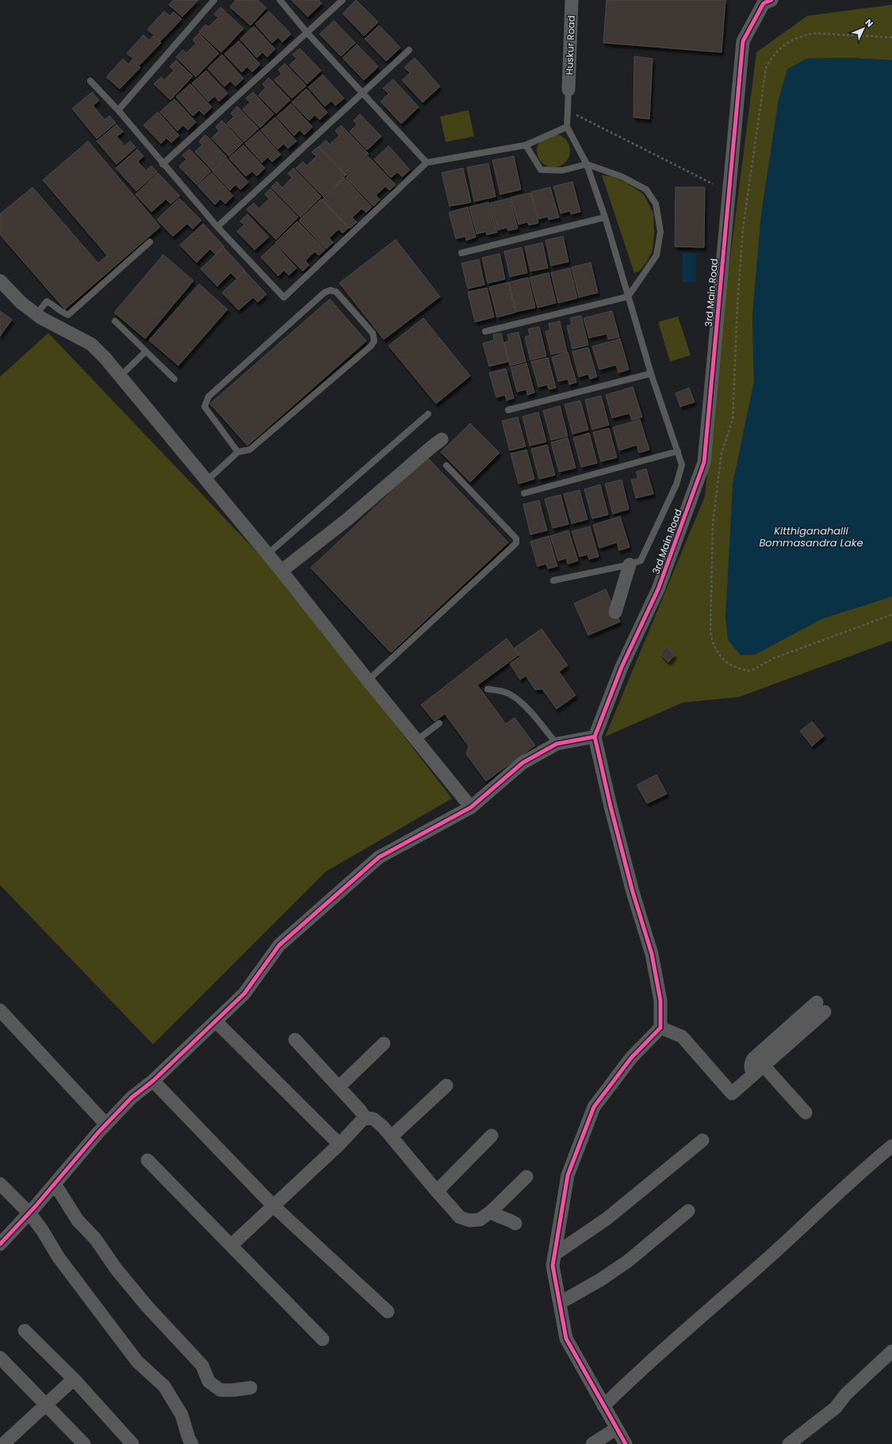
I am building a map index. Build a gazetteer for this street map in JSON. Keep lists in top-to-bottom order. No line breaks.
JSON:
{"streets":{"street":["Huskur Road","3rd Main Road"]},"water":["Kitthiganahalli Bommasandra Lake"],"north":"top right"}
